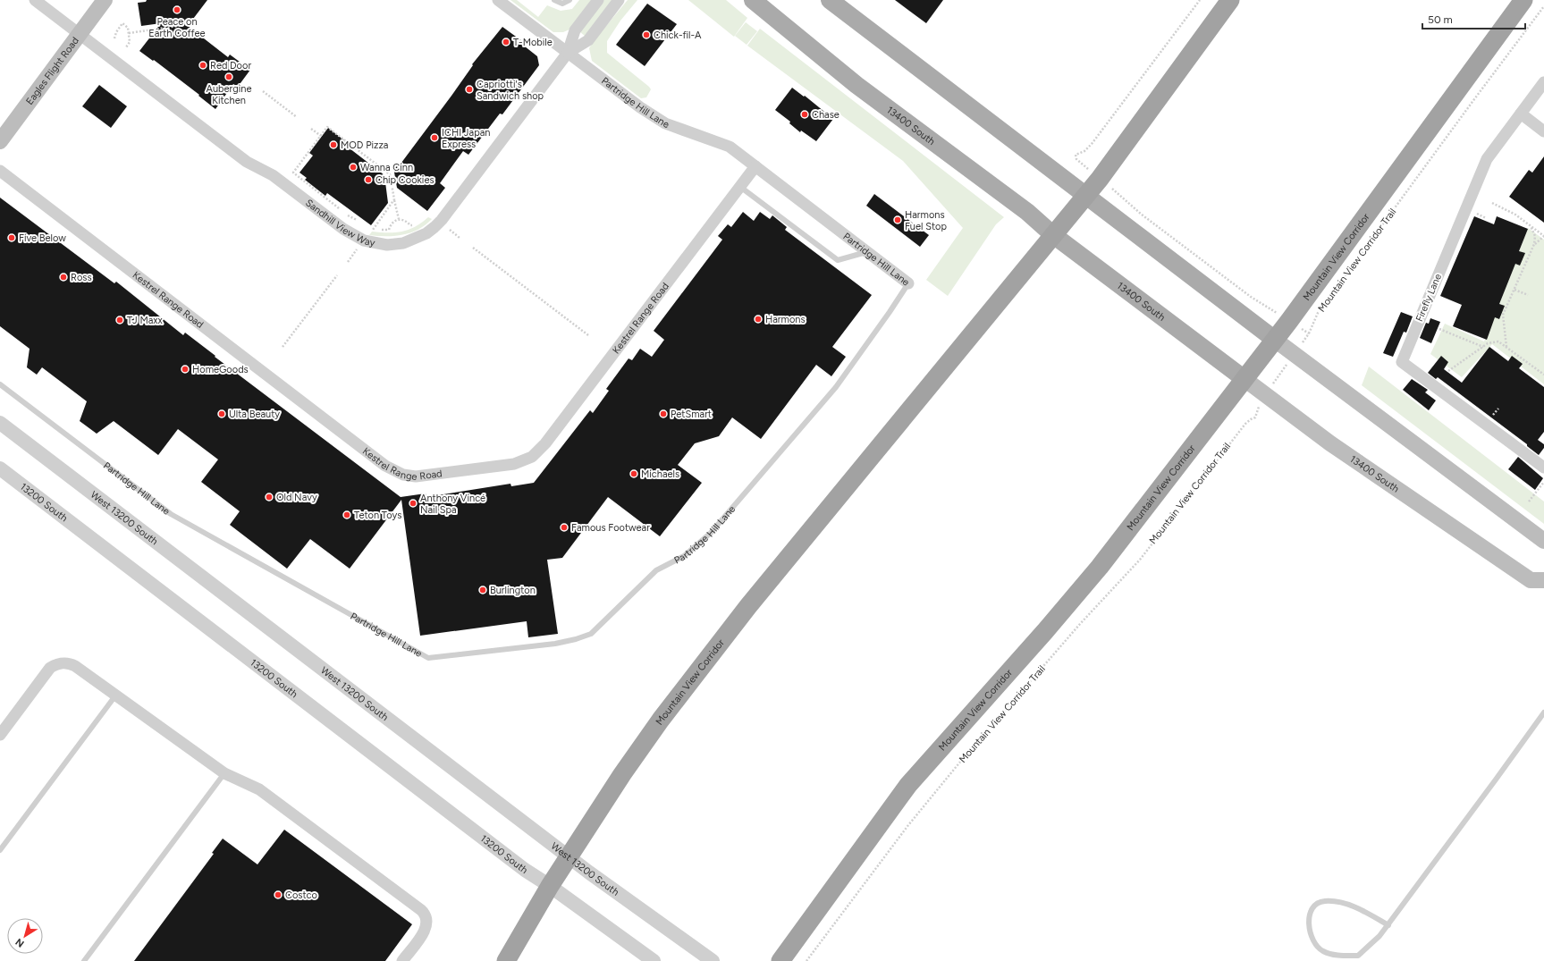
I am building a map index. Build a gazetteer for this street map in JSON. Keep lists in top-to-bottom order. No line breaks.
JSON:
{"streets":{"highway":["Mountain View Corridor"],"main road":["Eagles Flight Road","13400 South"],"street":["Partridge Hill Lane","Sandhill View Way","Firefly Lane","Kestrel Range Road","13200 South","West 13200 South"],"path":["Mountain View Corridor Trail"]},"crossings":[["Eagles Flight Road","Sandhill View Way"],["Partridge Hill Lane","Sandhill View Way"],["Partridge Hill Lane","Kestrel Range Road"],["13400 South","Mountain View Corridor"],["13400 South","Mountain View Corridor Trail"],["Mountain View Corridor","13200 South"],["Mountain View Corridor","West 13200 South"]],"places":["Peace on Earth Coffee","Chick-fil-A","T-Mobile","Red Door","Aubergine Kitchen","Capriotti's Sandwich shop","Chase","ICHI Japan Express","MOD Pizza","Wanna Cinn","Chip Cookies","Harmons Fuel Stop","Five Below","Ross","Harmons","TJ Maxx","HomeGoods","Ulta Beauty","PetSmart","Michaels","Old Navy","Anthony Vincé Nail Spa","Teton Toys","Famous Footwear","Burlington","Costco"],"scale_bar":"50 m","north":"bottom left"}
